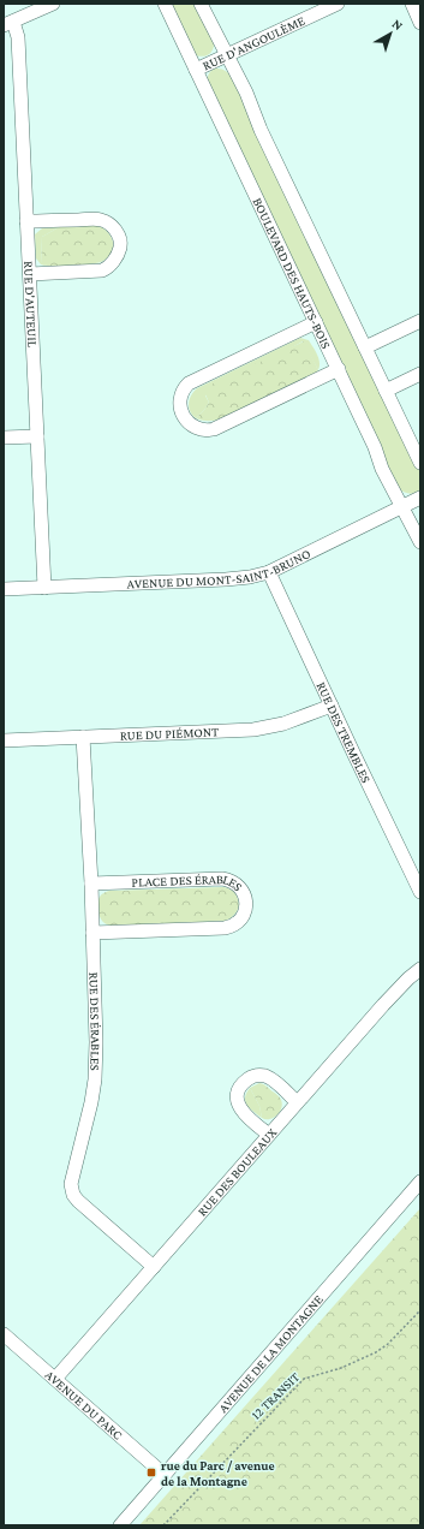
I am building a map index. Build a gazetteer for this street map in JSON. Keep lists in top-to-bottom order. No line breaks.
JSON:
{"streets":{"street":["RUE D'ANGOULÈME","BOULEVARD DES HAUTS-BOIS","RUE D'AUTEUIL","AVENUE DU MONT-SAINT-BRUNO","RUE DES TREMBLES","RUE DU PIÉMONT","PLACE DES ÉRABLES","RUE DES ÉRABLES","RUE DES BOULEAUX","AVENUE DE LA MONTAGNE","AVENUE DU PARC"],"path":["12 TRANSIT"]},"crossings":[["RUE D'ANGOULÈME","BOULEVARD DES HAUTS-BOIS"],["BOULEVARD DES HAUTS-BOIS","AVENUE DU MONT-SAINT-BRUNO"],["RUE D'AUTEUIL","AVENUE DU MONT-SAINT-BRUNO"],["AVENUE DU MONT-SAINT-BRUNO","RUE DES TREMBLES"],["RUE DES TREMBLES","RUE DU PIÉMONT"],["RUE DU PIÉMONT","RUE DES ÉRABLES"],["PLACE DES ÉRABLES","RUE DES ÉRABLES"],["RUE DES ÉRABLES","RUE DES BOULEAUX"],["RUE DES BOULEAUX","AVENUE DU PARC"],["AVENUE DE LA MONTAGNE","AVENUE DU PARC"]],"places":{"transit":["rue du Parc / avenue de la Montagne"]},"north":"top right"}
